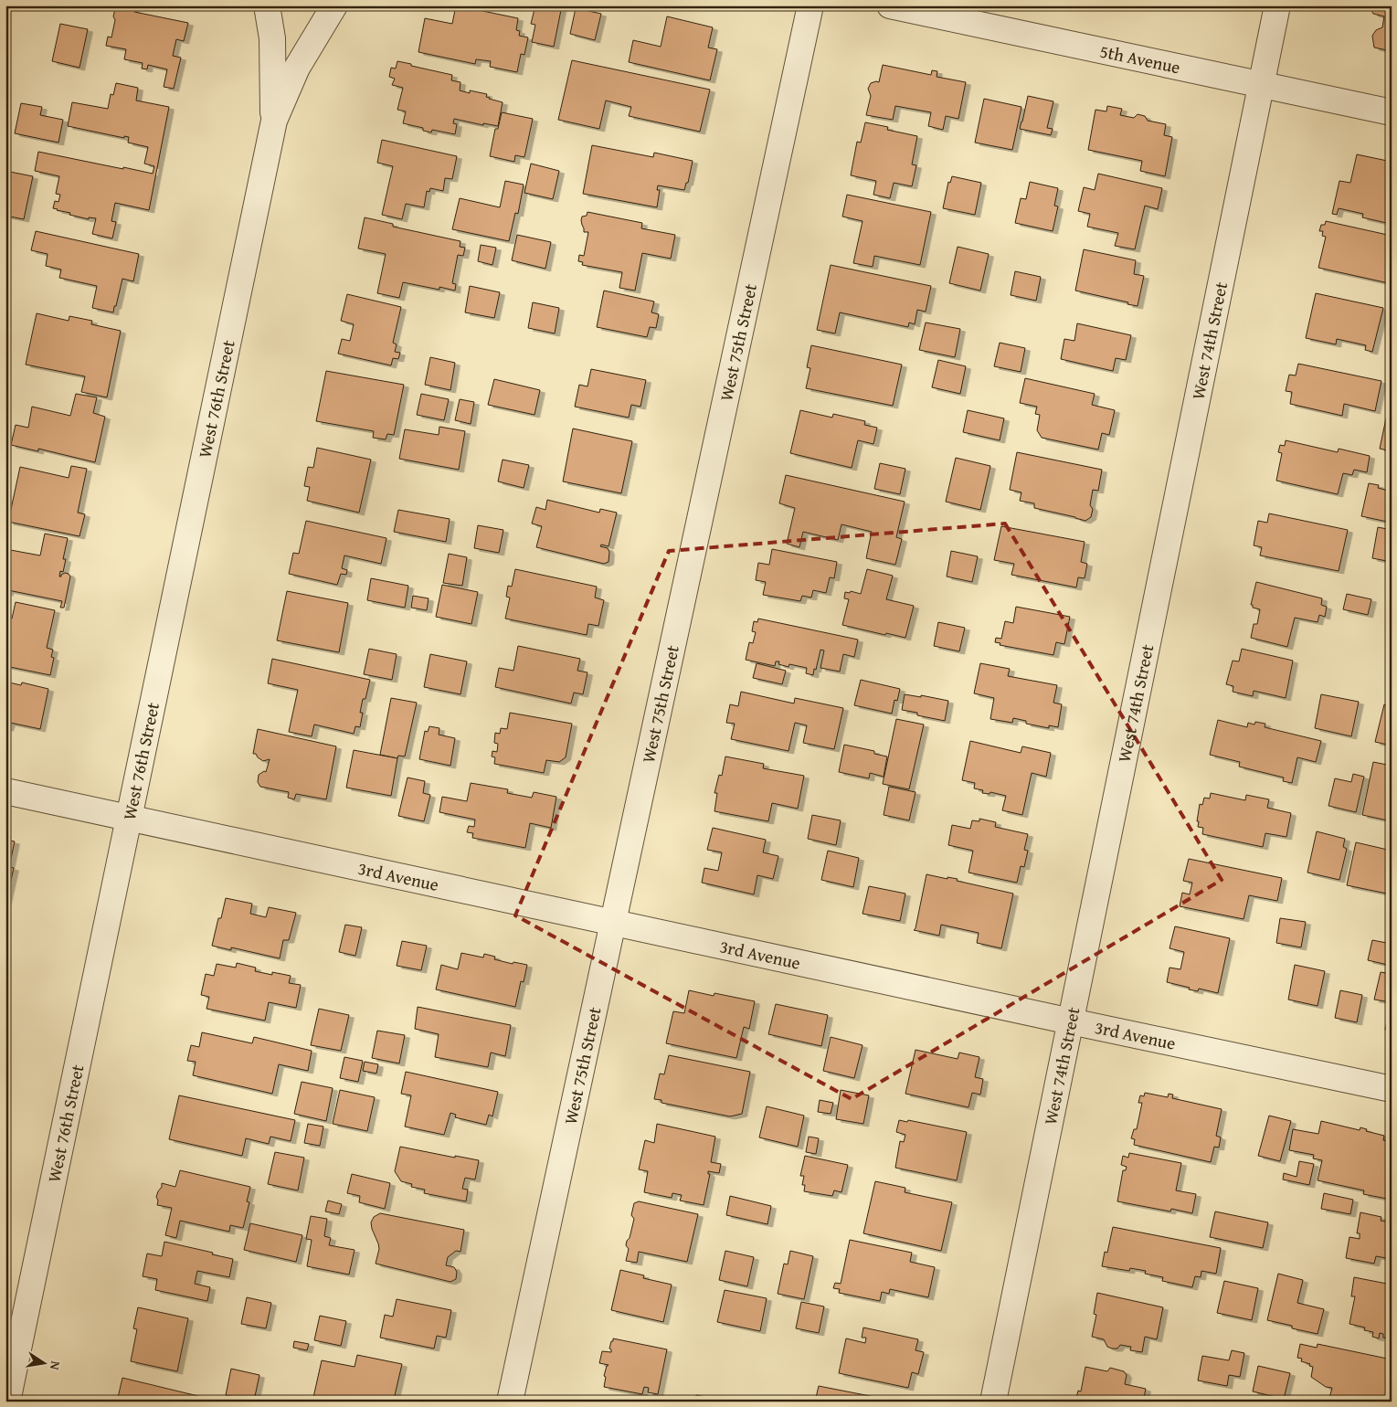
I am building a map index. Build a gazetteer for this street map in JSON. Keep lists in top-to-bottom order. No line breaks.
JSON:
{"streets":{"street":["5th Avenue","West 74th Street","West 75th Street","West 76th Street","3rd Avenue"]},"crossings":[["5th Avenue","West 74th Street"],["West 74th Street","3rd Avenue"],["West 75th Street","3rd Avenue"],["West 76th Street","3rd Avenue"]],"north":"right"}
